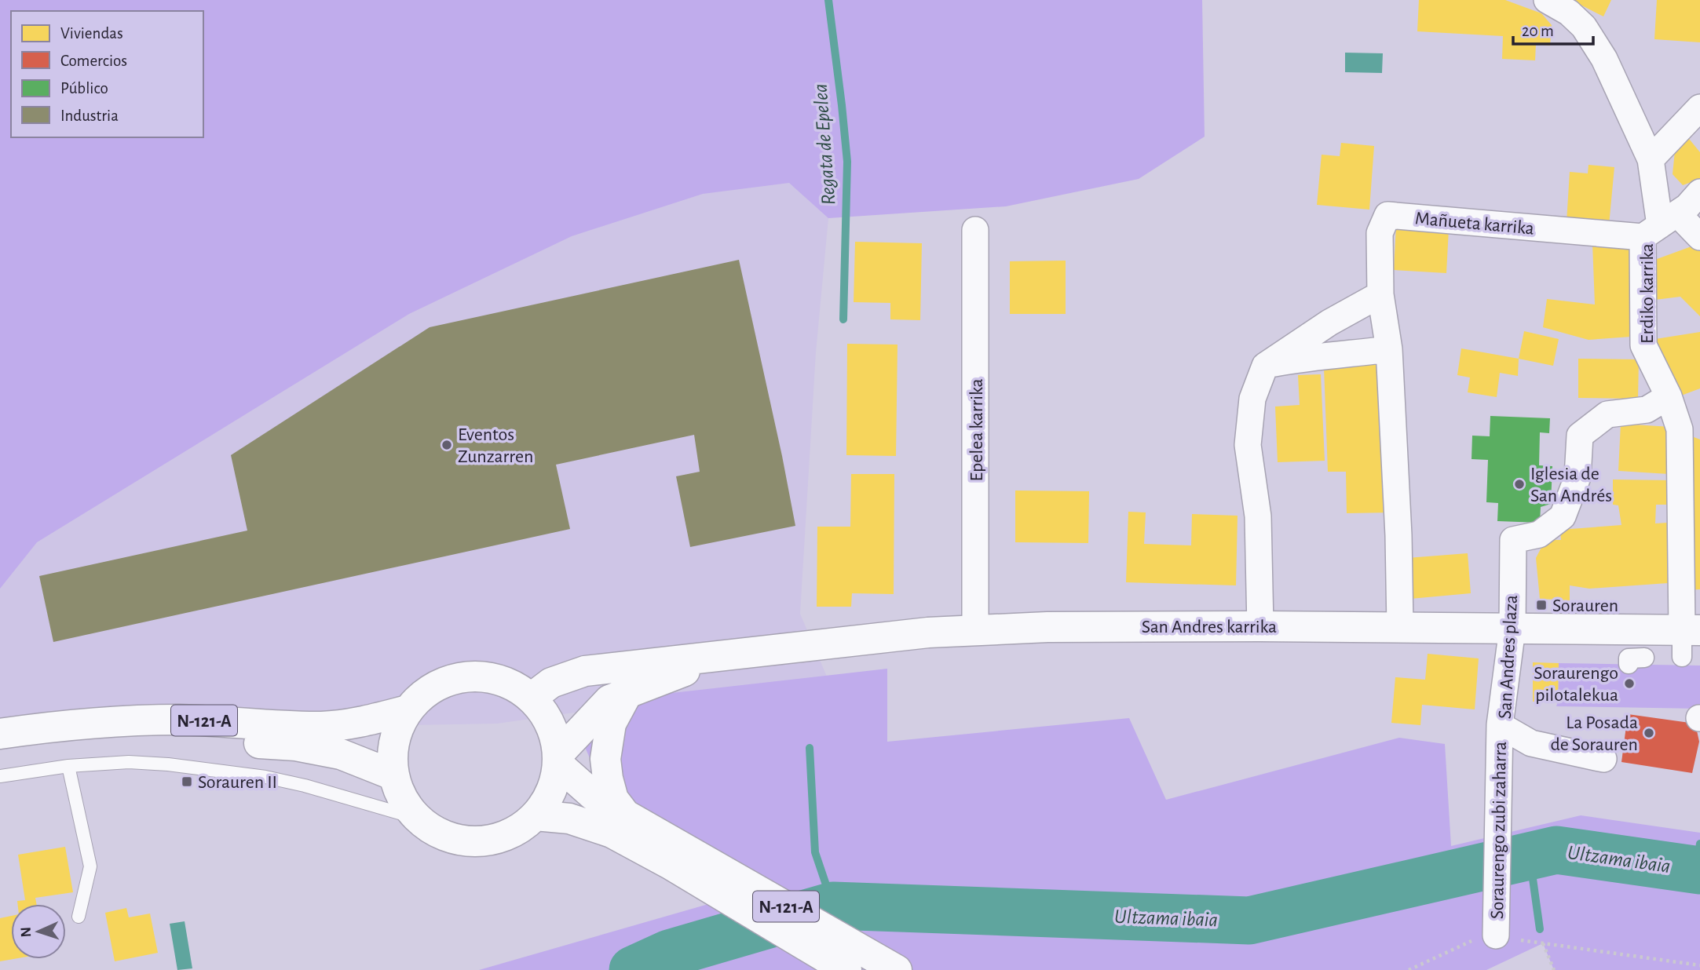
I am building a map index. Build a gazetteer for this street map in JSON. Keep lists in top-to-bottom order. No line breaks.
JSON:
{"streets":{"main road":["San Andres karrika","N-121-A"],"street":["Mañueta karrika","Erdiko karrika","Epelea karrika","San Andres plaza","Soraurengo zubi zaharra"]},"crossings":[["Mañueta karrika","Erdiko karrika"],["Mañueta karrika","San Andres karrika"],["Erdiko karrika","San Andres karrika"],["Erdiko karrika","San Andres plaza"],["Epelea karrika","San Andres karrika"],["San Andres karrika","San Andres plaza"],["San Andres plaza","Soraurengo zubi zaharra"]],"water":["Regata de Epelea","Ultzama ibaia"],"places":{"other":["Eventos Zunzarren","Iglesia de San Andrés","Soraurengo pilotalekua","La Posada de Sorauren"],"transit":["Sorauren","Sorauren II"]},"legend":["Viviendas","Comercios","Público","Industria"],"scale_bar":"20 m","north":"left"}
